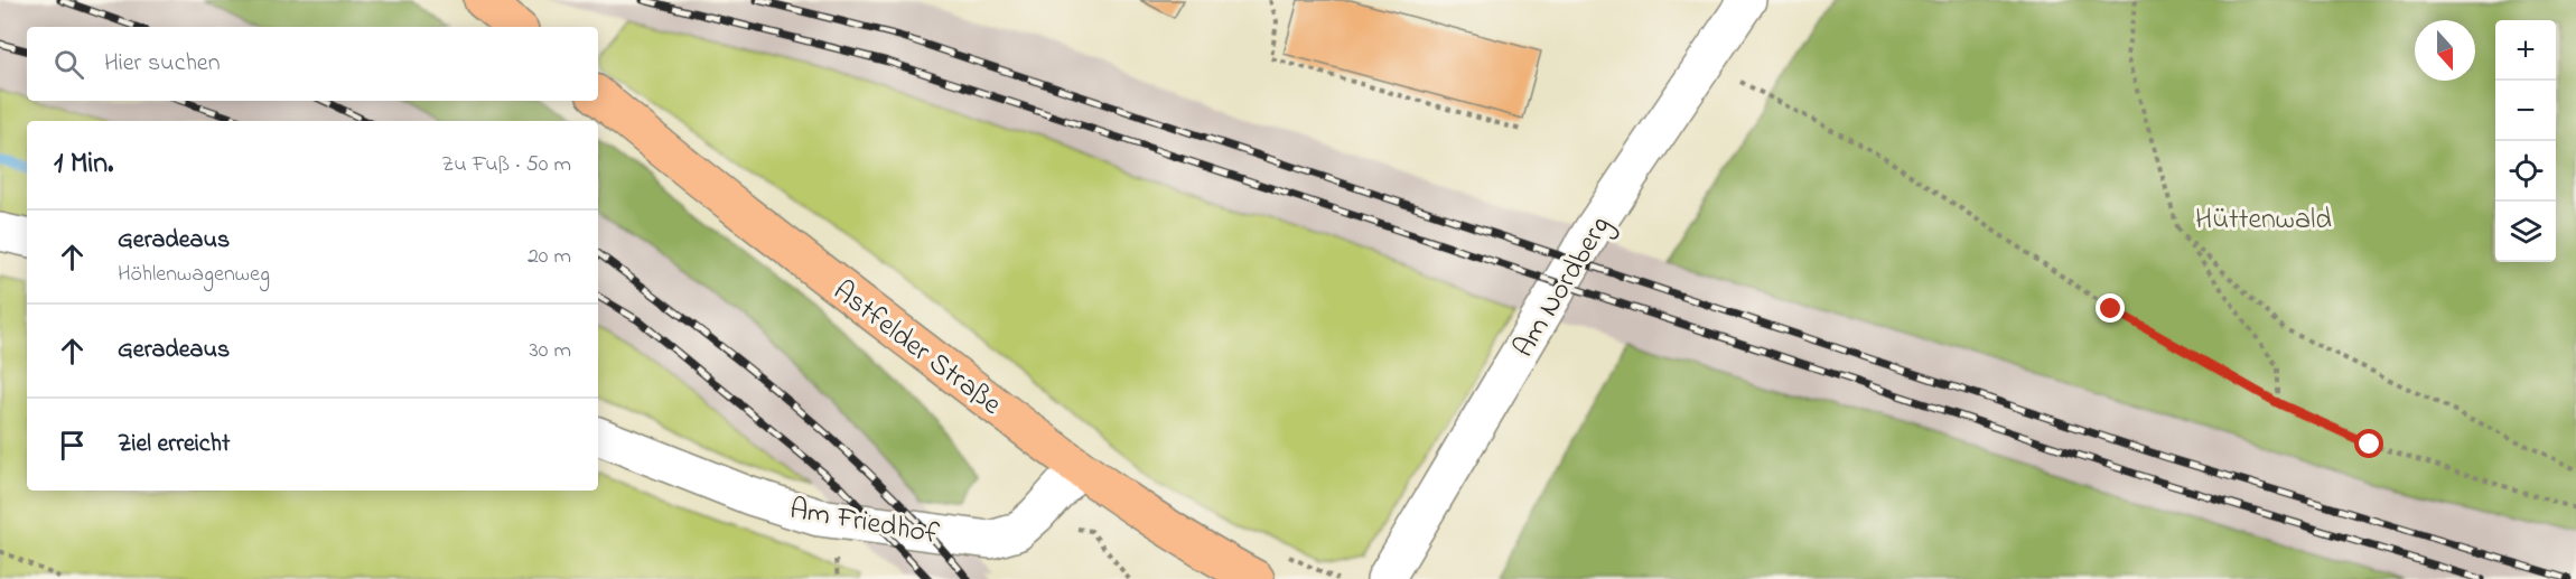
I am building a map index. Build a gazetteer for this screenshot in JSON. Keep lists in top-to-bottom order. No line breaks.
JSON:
{"streets":{"main road":["Astfelder Straße"],"street":["Am Nordberg","Am Friedhof"]},"crossings":[["Astfelder Straße","Am Friedhof"]],"parks":["Hüttenwald"],"north":"bottom","page":{"map_buttons":["+","−"],"search":"Hier suchen","heading":["1 Min.","Zu Fuß · 50 m"],"list":[["Geradeaus","Höhlenwagenweg","20 m"],["Geradeaus","30 m"],"Ziel erreicht"]}}
